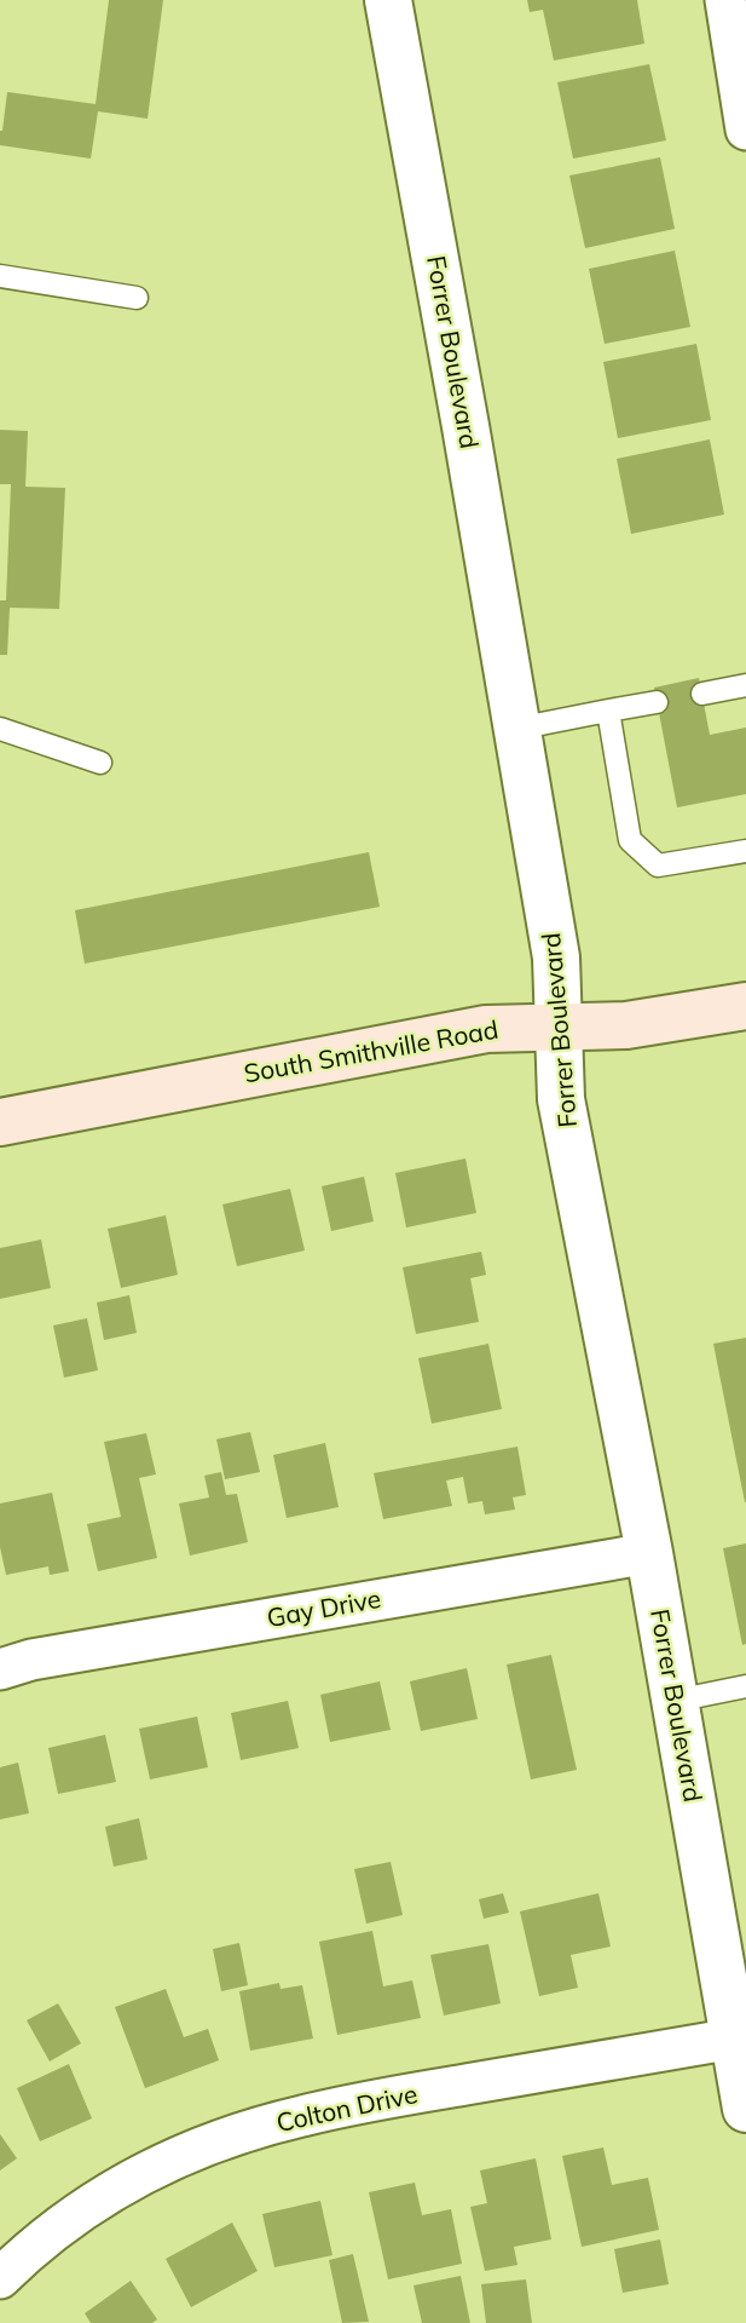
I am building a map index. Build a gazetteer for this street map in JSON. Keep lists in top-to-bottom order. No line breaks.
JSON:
{"streets":{"main road":["South Smithville Road"],"street":["Forrer Boulevard","Gay Drive","Colton Drive"]},"crossings":[["Forrer Boulevard","South Smithville Road"],["Forrer Boulevard","Gay Drive"],["Forrer Boulevard","Colton Drive"]]}
